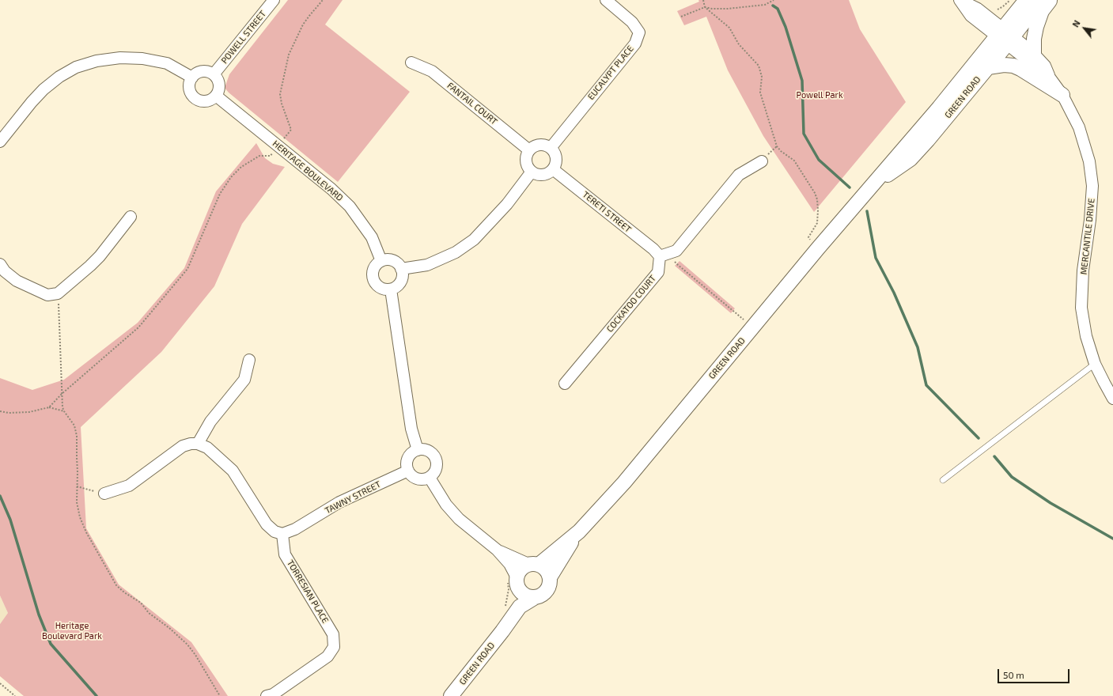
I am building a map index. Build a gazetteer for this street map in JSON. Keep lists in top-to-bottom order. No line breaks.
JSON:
{"streets":{"street":["POWELL STREET","EUCALYPT PLACE","GREEN ROAD","FANTAIL COURT","HERITAGE BOULEVARD","TERETI STREET","MERCANTILE DRIVE","COCKATOO COURT","TAWNY STREET","TORRESIAN PLACE"]},"crossings":[["POWELL STREET","HERITAGE BOULEVARD"],["EUCALYPT PLACE","FANTAIL COURT"],["EUCALYPT PLACE","TERETI STREET"],["GREEN ROAD","MERCANTILE DRIVE"],["FANTAIL COURT","TERETI STREET"],["TERETI STREET","COCKATOO COURT"],["TAWNY STREET","TORRESIAN PLACE"]],"parks":["Powell Park","Heritage Boulevard Park"],"scale_bar":"50 m","north":"top left"}
